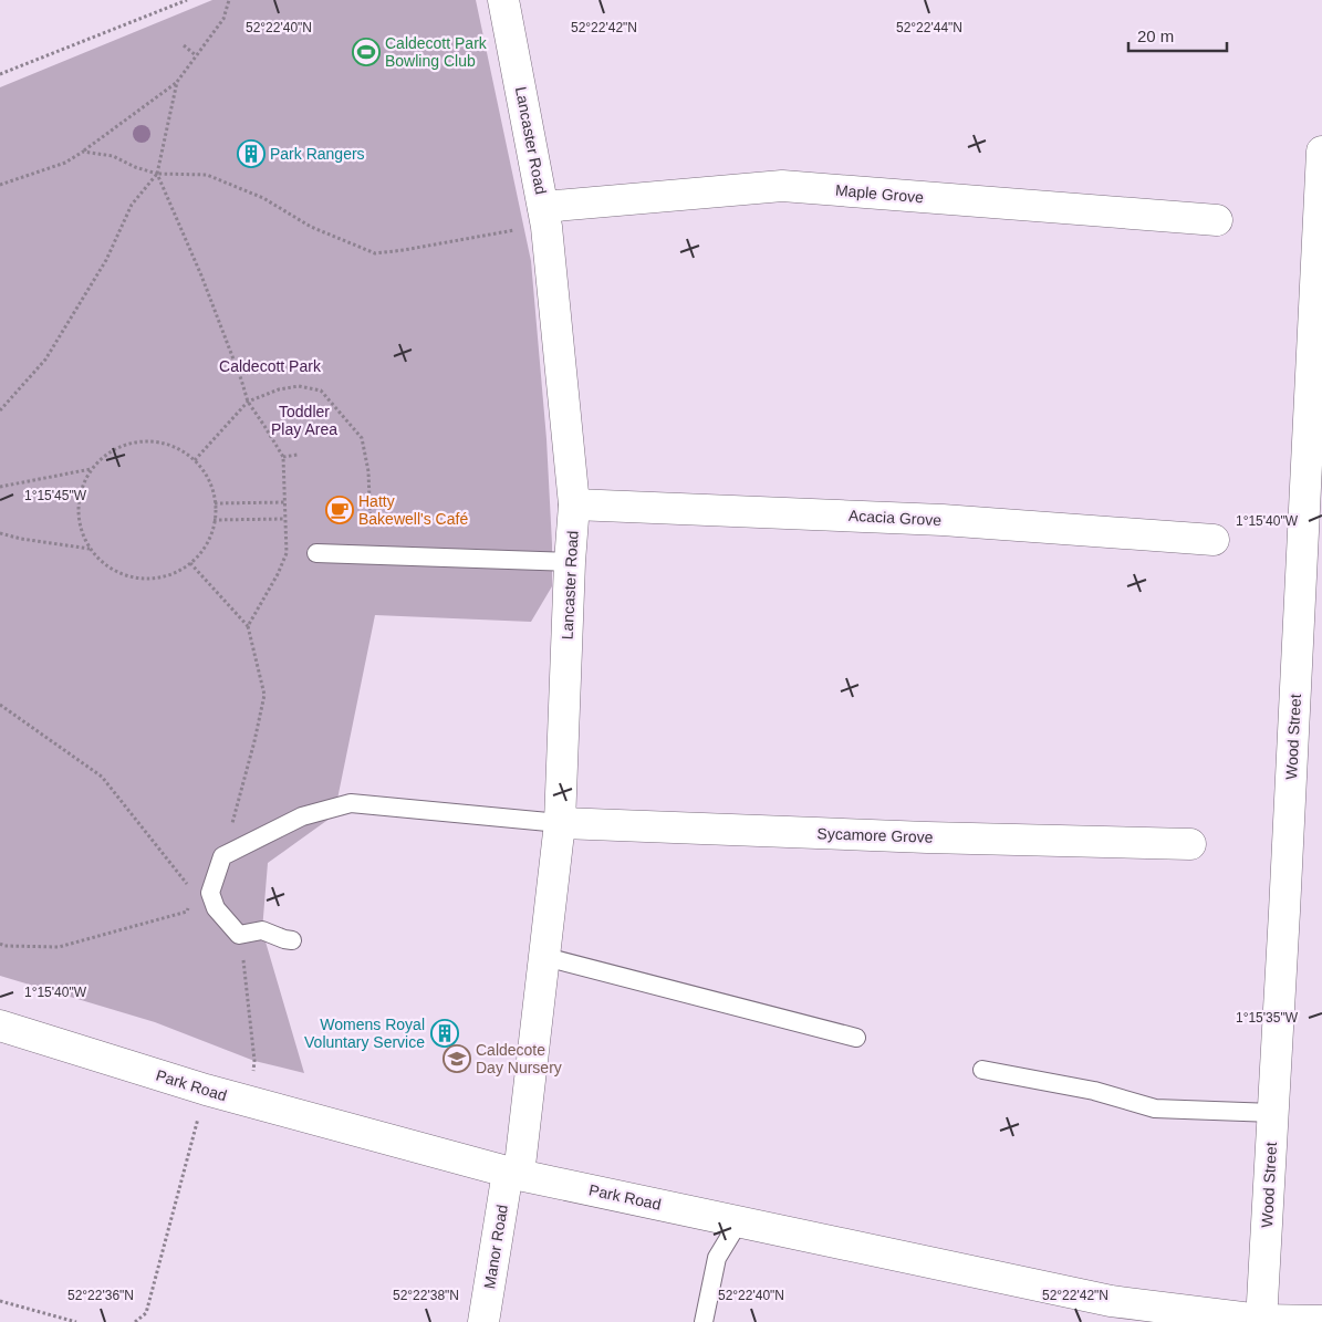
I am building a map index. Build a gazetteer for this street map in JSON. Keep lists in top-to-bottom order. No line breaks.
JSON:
{"streets":{"street":["Lancaster Road","Maple Grove","Acacia Grove","Wood Street","Sycamore Grove","Park Road","Manor Road"]},"crossings":[["Lancaster Road","Maple Grove"],["Lancaster Road","Acacia Grove"],["Lancaster Road","Sycamore Grove"],["Lancaster Road","Park Road"],["Lancaster Road","Manor Road"],["Wood Street","Park Road"],["Park Road","Manor Road"]],"parks":["Caldecott Park","Toddler Play Area"],"places":{"sports":["Caldecott Park Bowling Club"],"building":["Park Rangers","Womens Royal Voluntary Service"],"cafe":["Hatty Bakewell's Café"],"school or university":["Caldecote Day Nursery"]},"scale_bar":"20 m","coordinates":["52°22'40\"N","52°22'42\"N","52°22'44\"N","1°15'45\"W","1°15'40\"W","1°15'35\"W","52°22'36\"N","52°22'38\"N"]}
